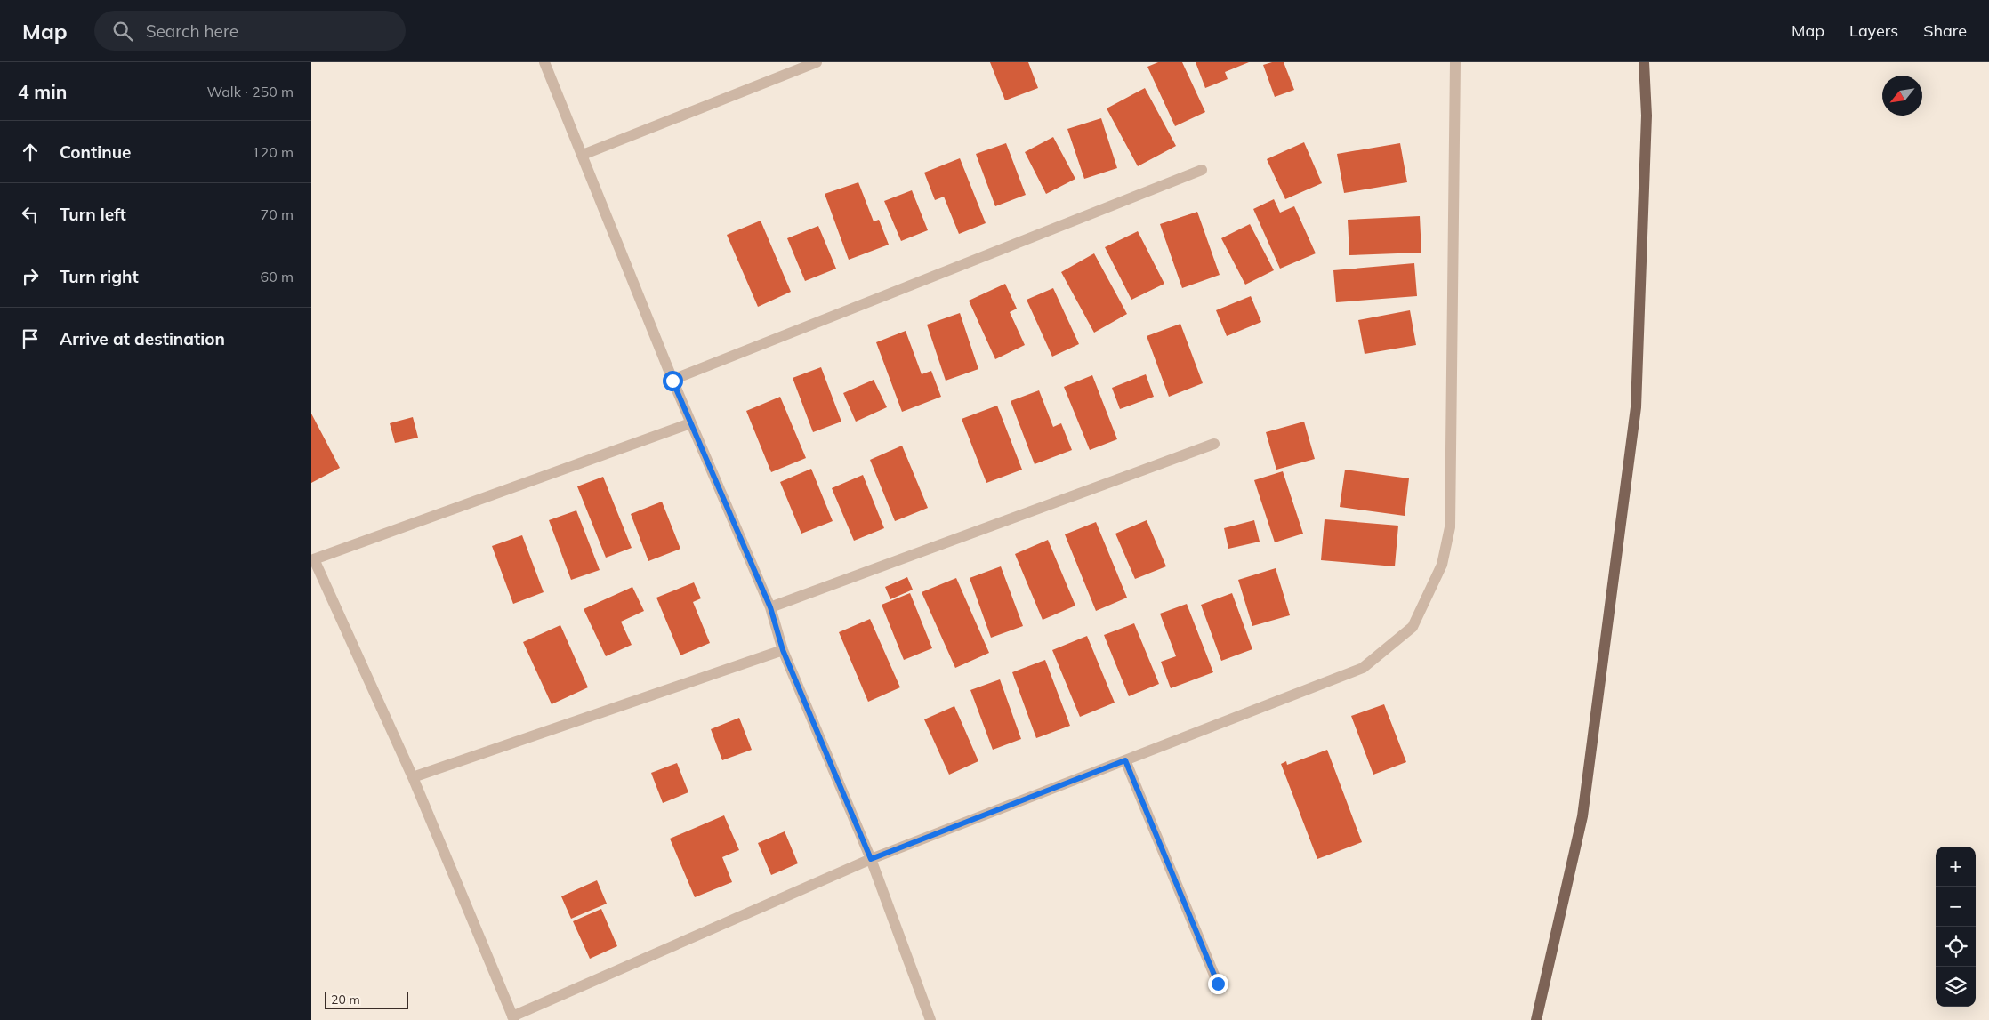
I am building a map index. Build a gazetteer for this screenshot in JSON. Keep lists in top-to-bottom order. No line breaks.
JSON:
{"scale_bar":"20 m","north":"bottom left","page":{"header":"Map","search":"Search here","nav":["Map","Layers","Share"],"heading":["4 min","Walk · 250 m"],"list":[["Continue","120 m"],["Turn left","70 m"],["Turn right","60 m"],"Arrive at destination"],"map_buttons":["+","−"],"scale":"20 m"}}
